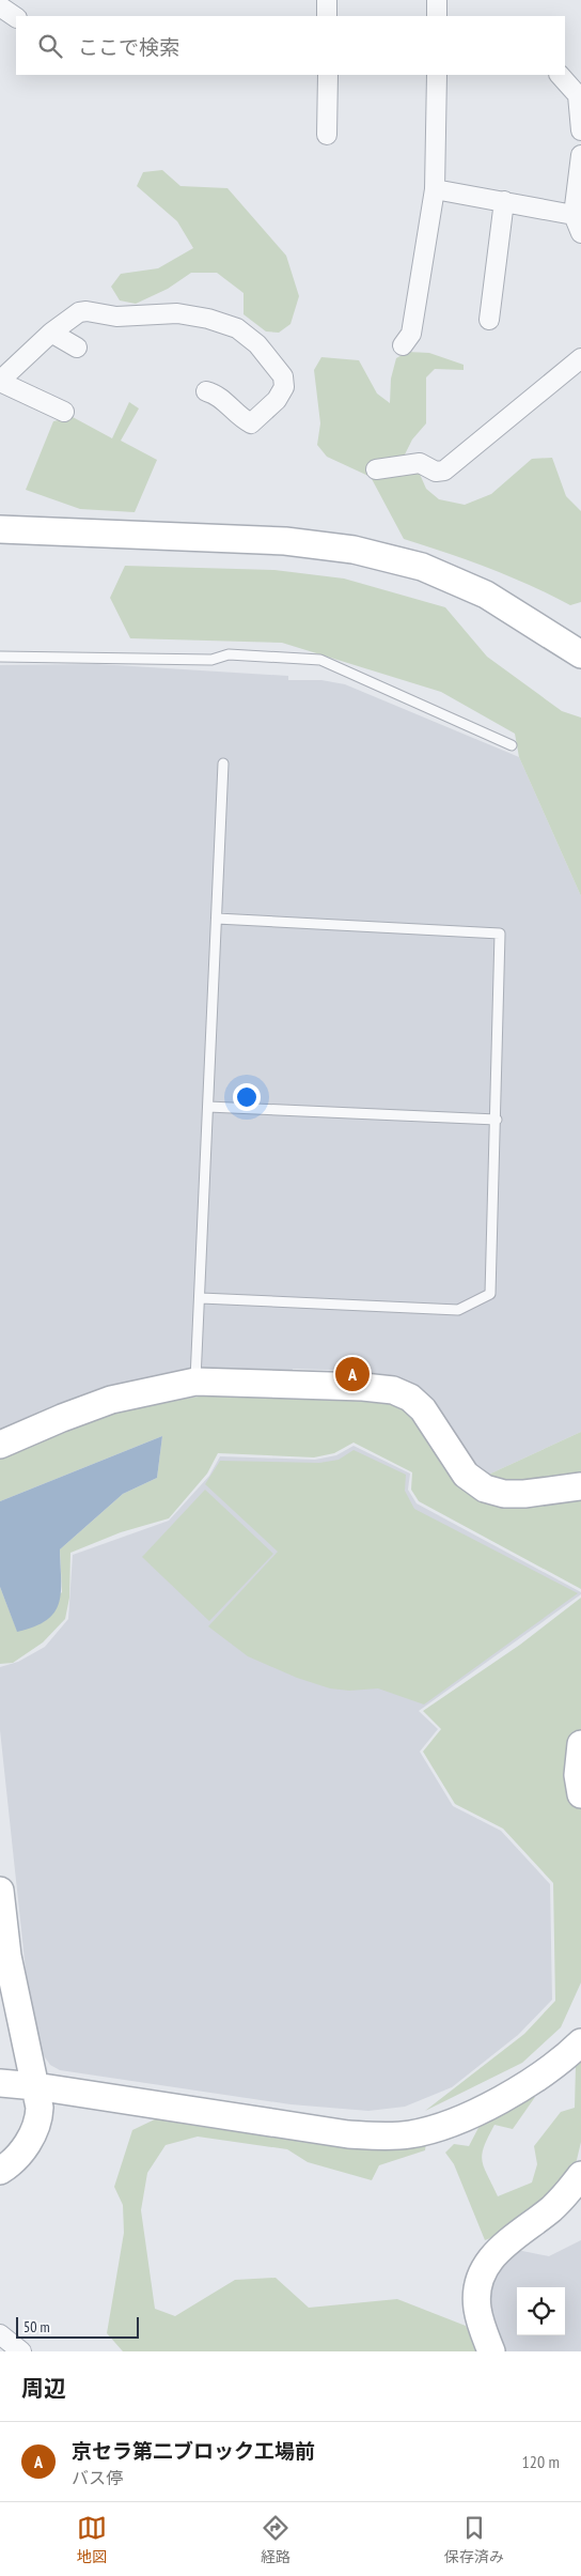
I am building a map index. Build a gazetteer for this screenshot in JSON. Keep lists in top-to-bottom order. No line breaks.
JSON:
{"scale_bar":"50 m","page":{"search":"ここで検索","pins":"A","scale":"50 m","heading":"周辺","list":[{"mark":"A","name":"京セラ第二ブロック工場前","note":"バス停","value":"120 m"}],"nav":["地図","経路","保存済み"]}}
